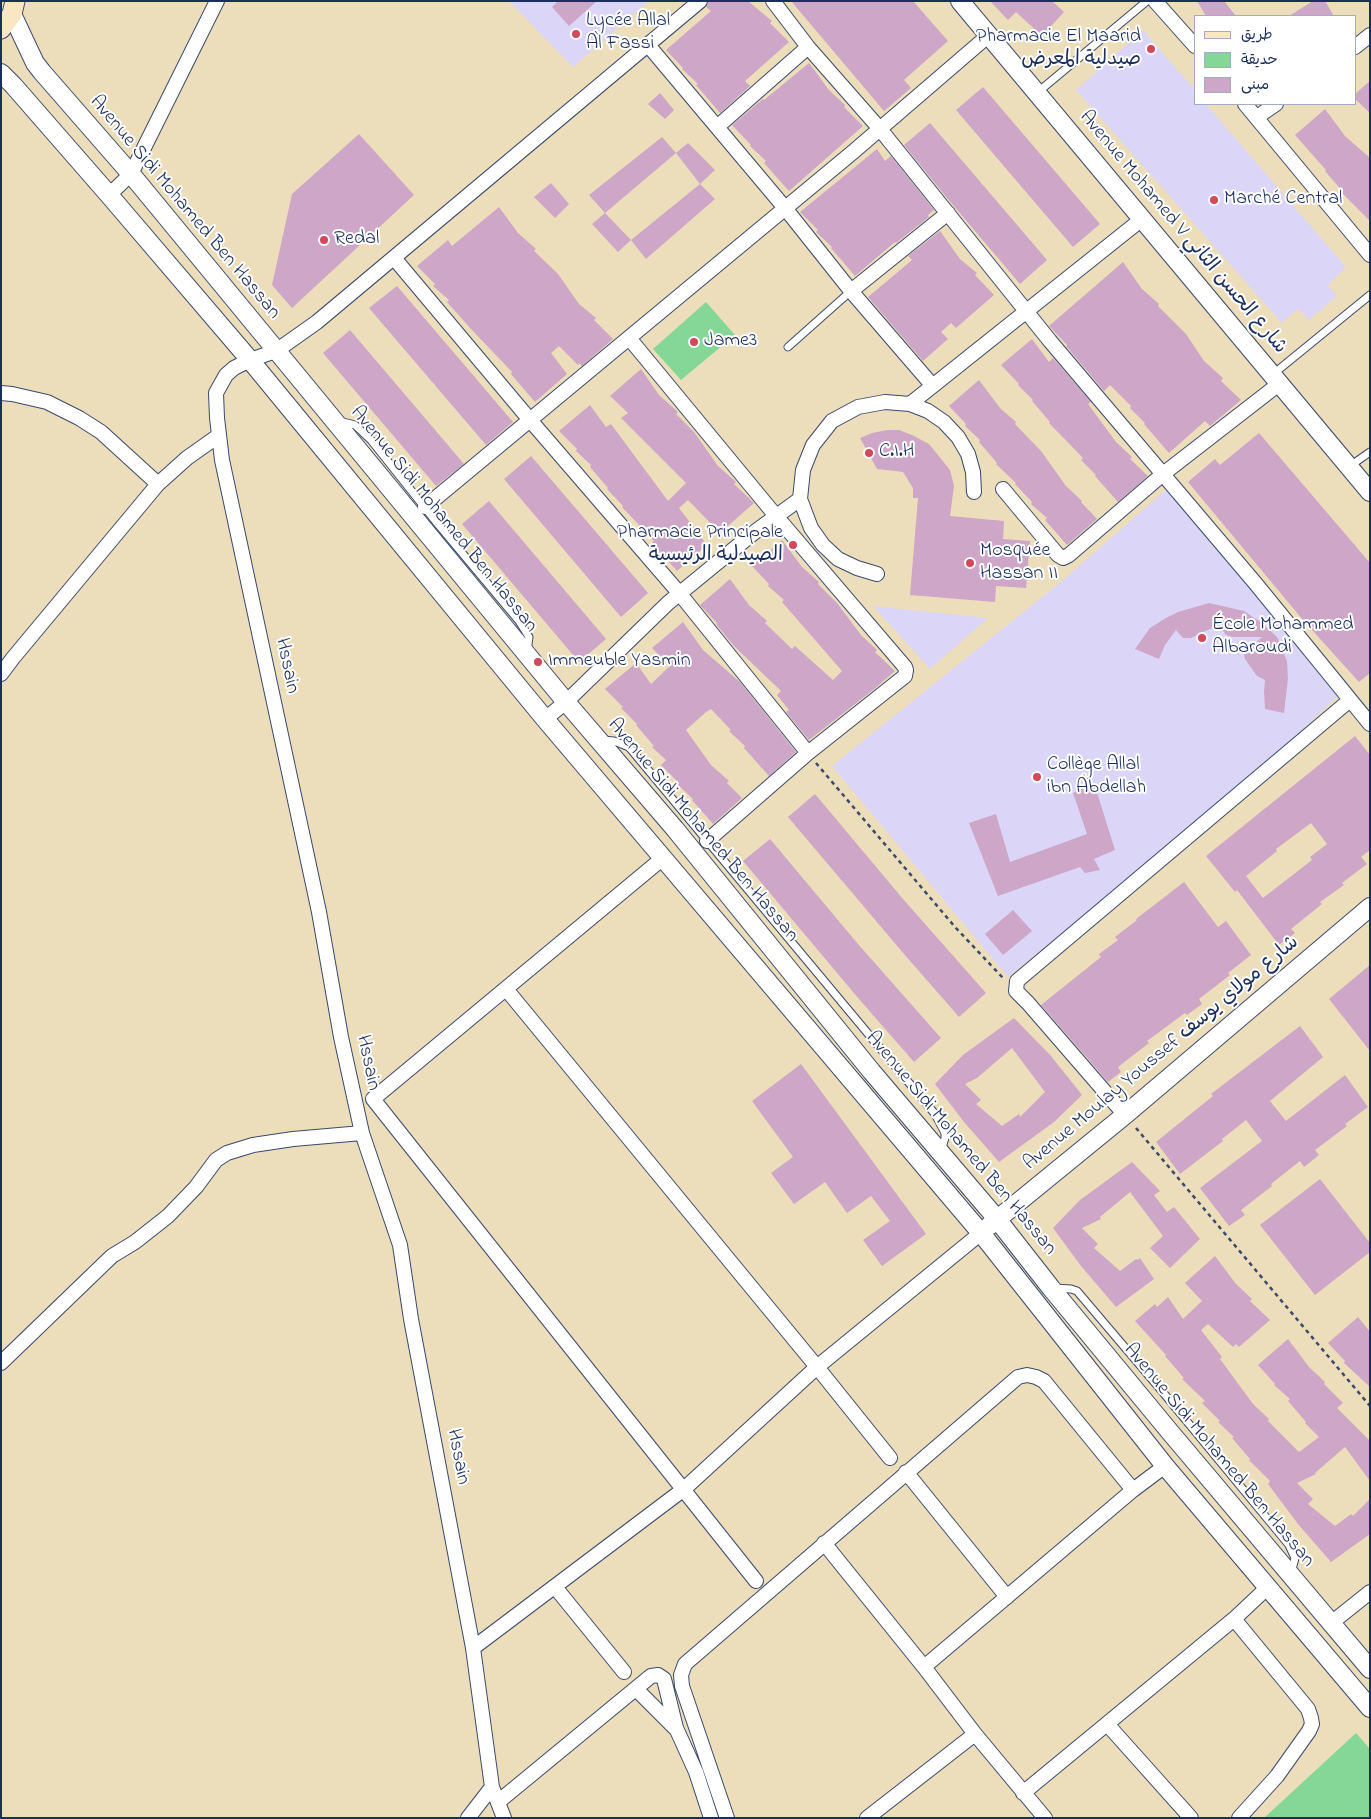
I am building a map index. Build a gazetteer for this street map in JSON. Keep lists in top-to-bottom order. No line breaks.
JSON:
{"streets":{"street":["Avenue Sidi Mohamed Ben Hassan","Avenue Mohamed V شارع الحسن الثاني","Hssain","Avenue Moulay Youssef شارع مولاي يوسف"]},"crossings":[["Avenue Sidi Mohamed Ben Hassan","Hssain"],["Avenue Sidi Mohamed Ben Hassan","Avenue Moulay Youssef شارع مولاي يوسف"]],"places":["Lycée Allal Al Fassi","Pharmacie El Maarid صيدلية المعرض","Marché Central","Redal","Jame3","C.I.H","Pharmacie Principale الصيدلية الرئيسية","Mosquée Hassan II","École Mohammed Albaroudi","Immeuble Yasmin","Collège Allal ibn Abdellah"],"legend":["طريق","حديقة","مبنى"]}
